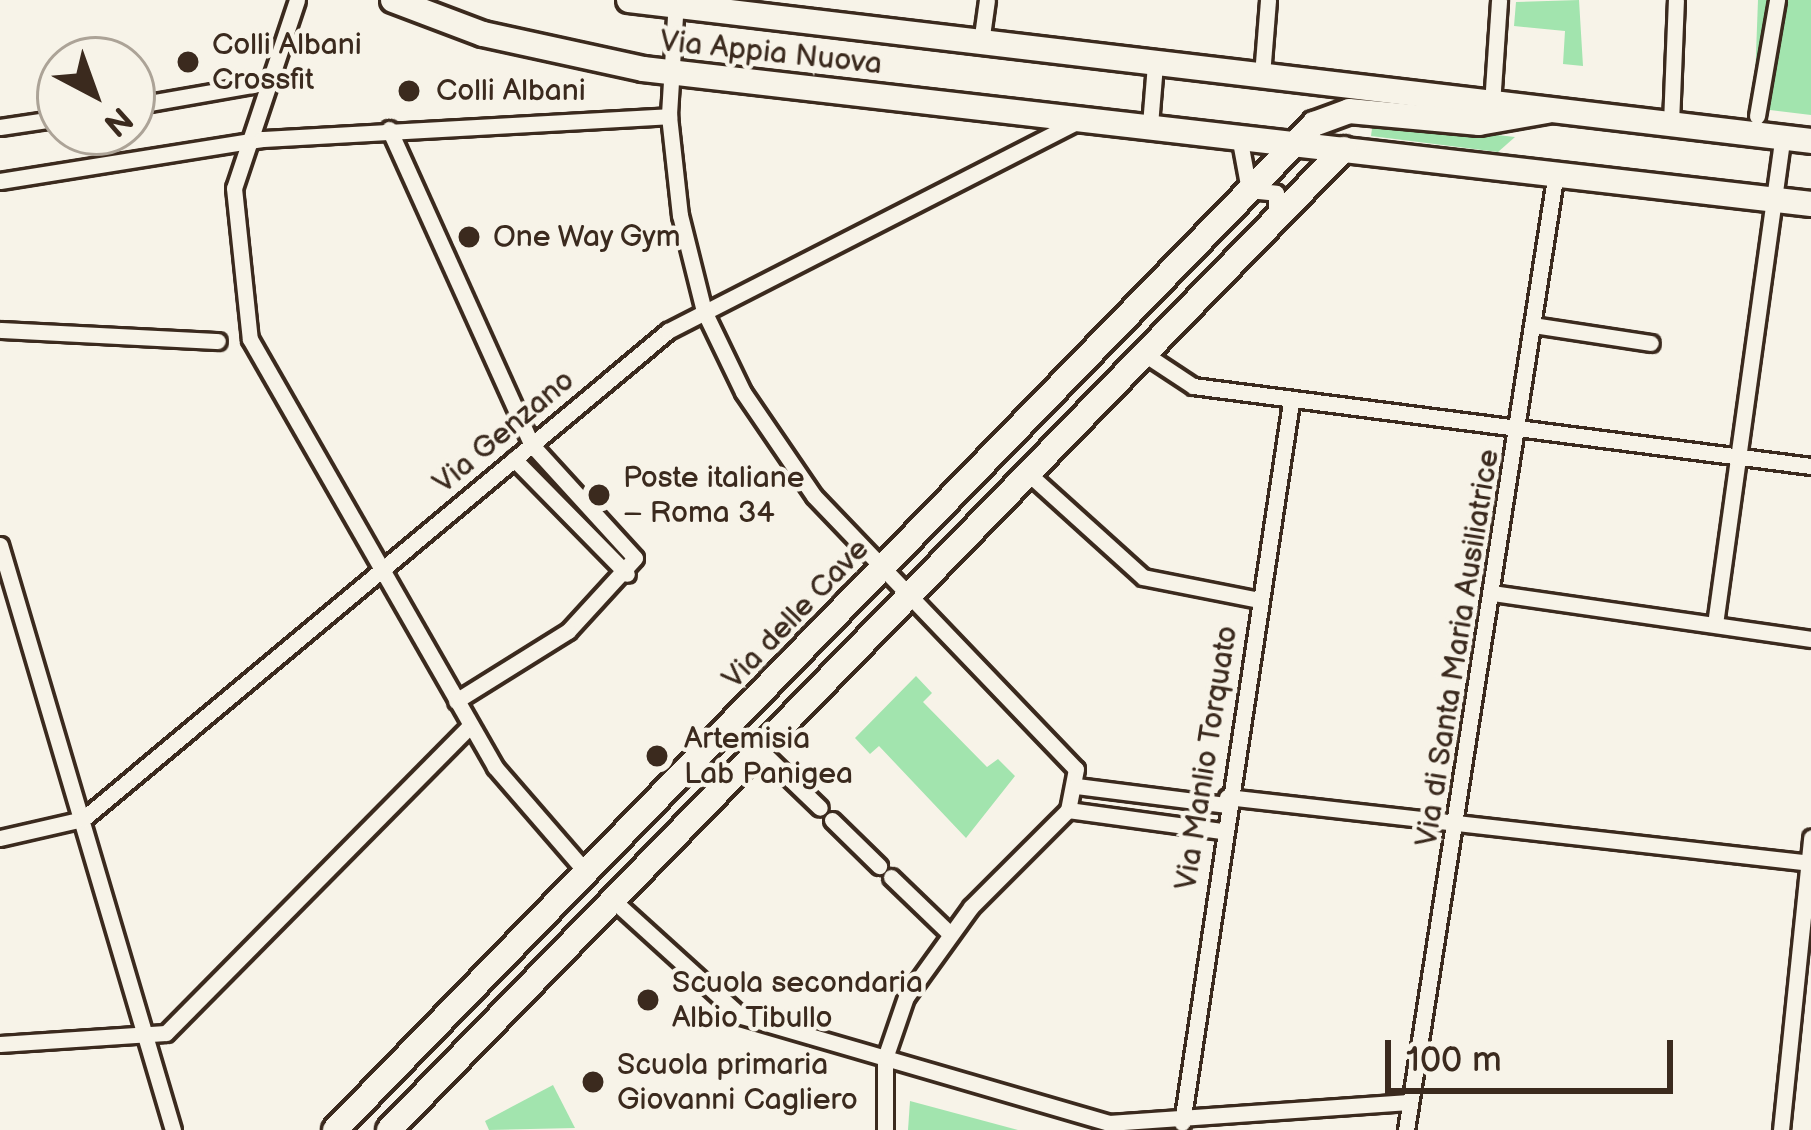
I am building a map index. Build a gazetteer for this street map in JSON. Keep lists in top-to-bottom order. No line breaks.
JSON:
{"streets":{"main road":["Via Appia Nuova","Via delle Cave"],"street":["Via Genzano","Via di Santa Maria Ausiliatrice","Via Manlio Torquato"]},"crossings":[["Via Appia Nuova","Via Genzano"],["Via Appia Nuova","Via delle Cave"],["Via Appia Nuova","Via di Santa Maria Ausiliatrice"]],"places":["Colli Albani Crossfit","Colli Albani","One Way Gym","Poste italiane – Roma 34","Artemisia Lab Panigea","Scuola secondaria Albio Tibullo","Scuola primaria Giovanni Cagliero"],"scale_bar":"100 m","north":"bottom right"}
